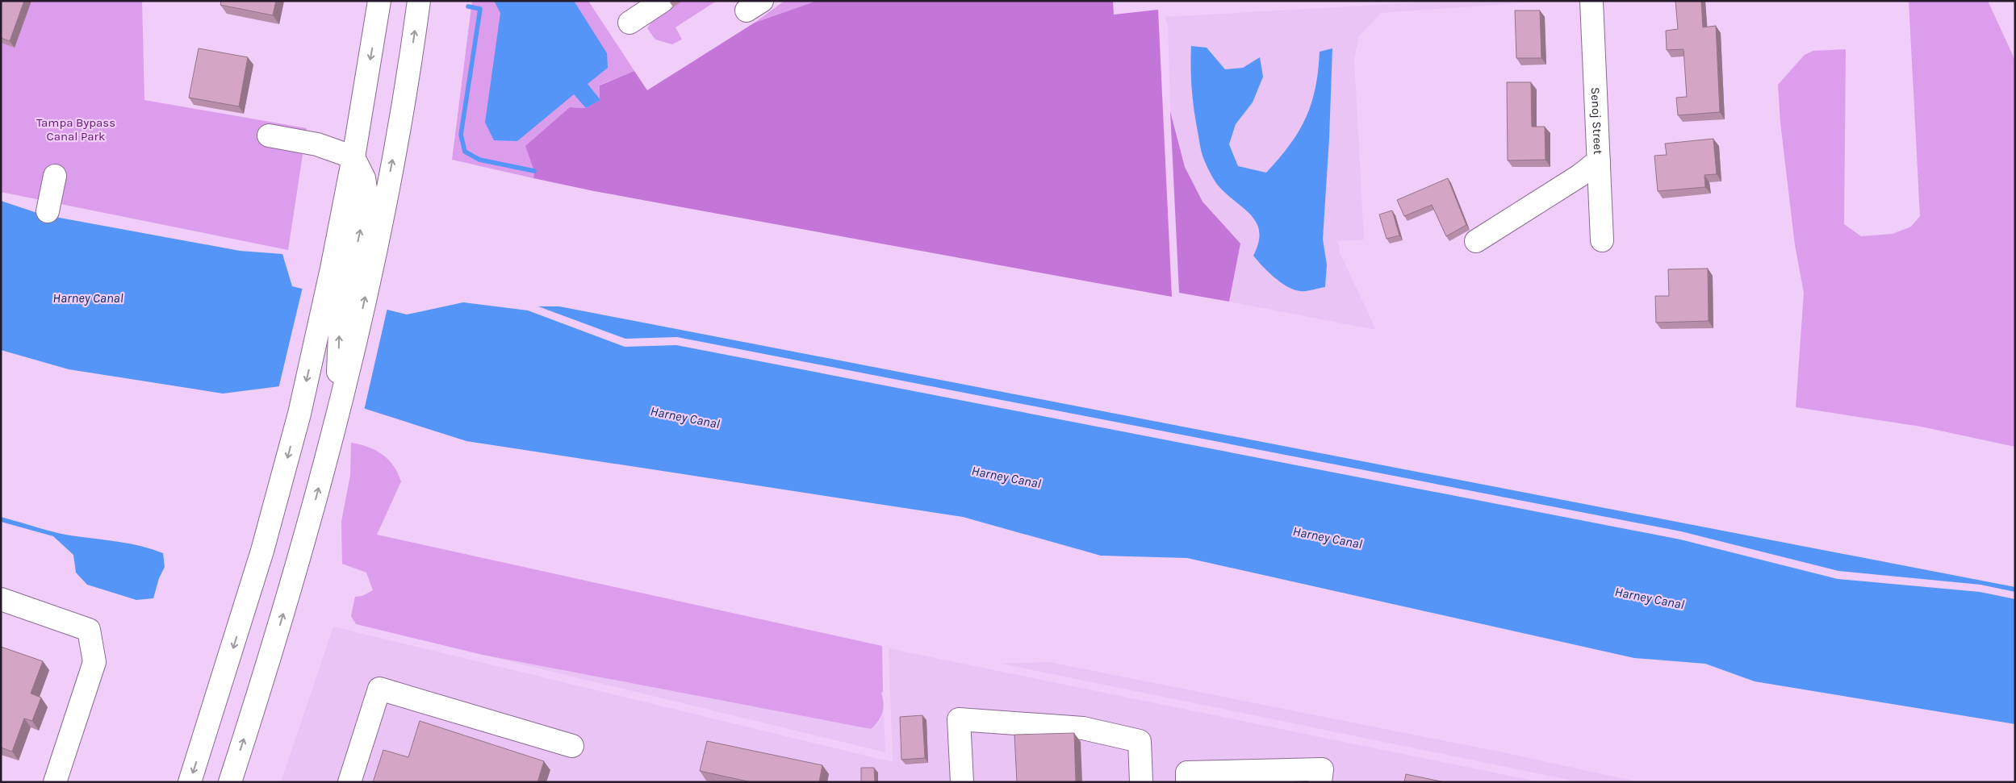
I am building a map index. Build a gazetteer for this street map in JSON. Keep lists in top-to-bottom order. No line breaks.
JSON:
{"streets":{"main road":["Senoj Street"]},"water":["Harney Canal"],"parks":["Tampa Bypass Canal Park"]}
